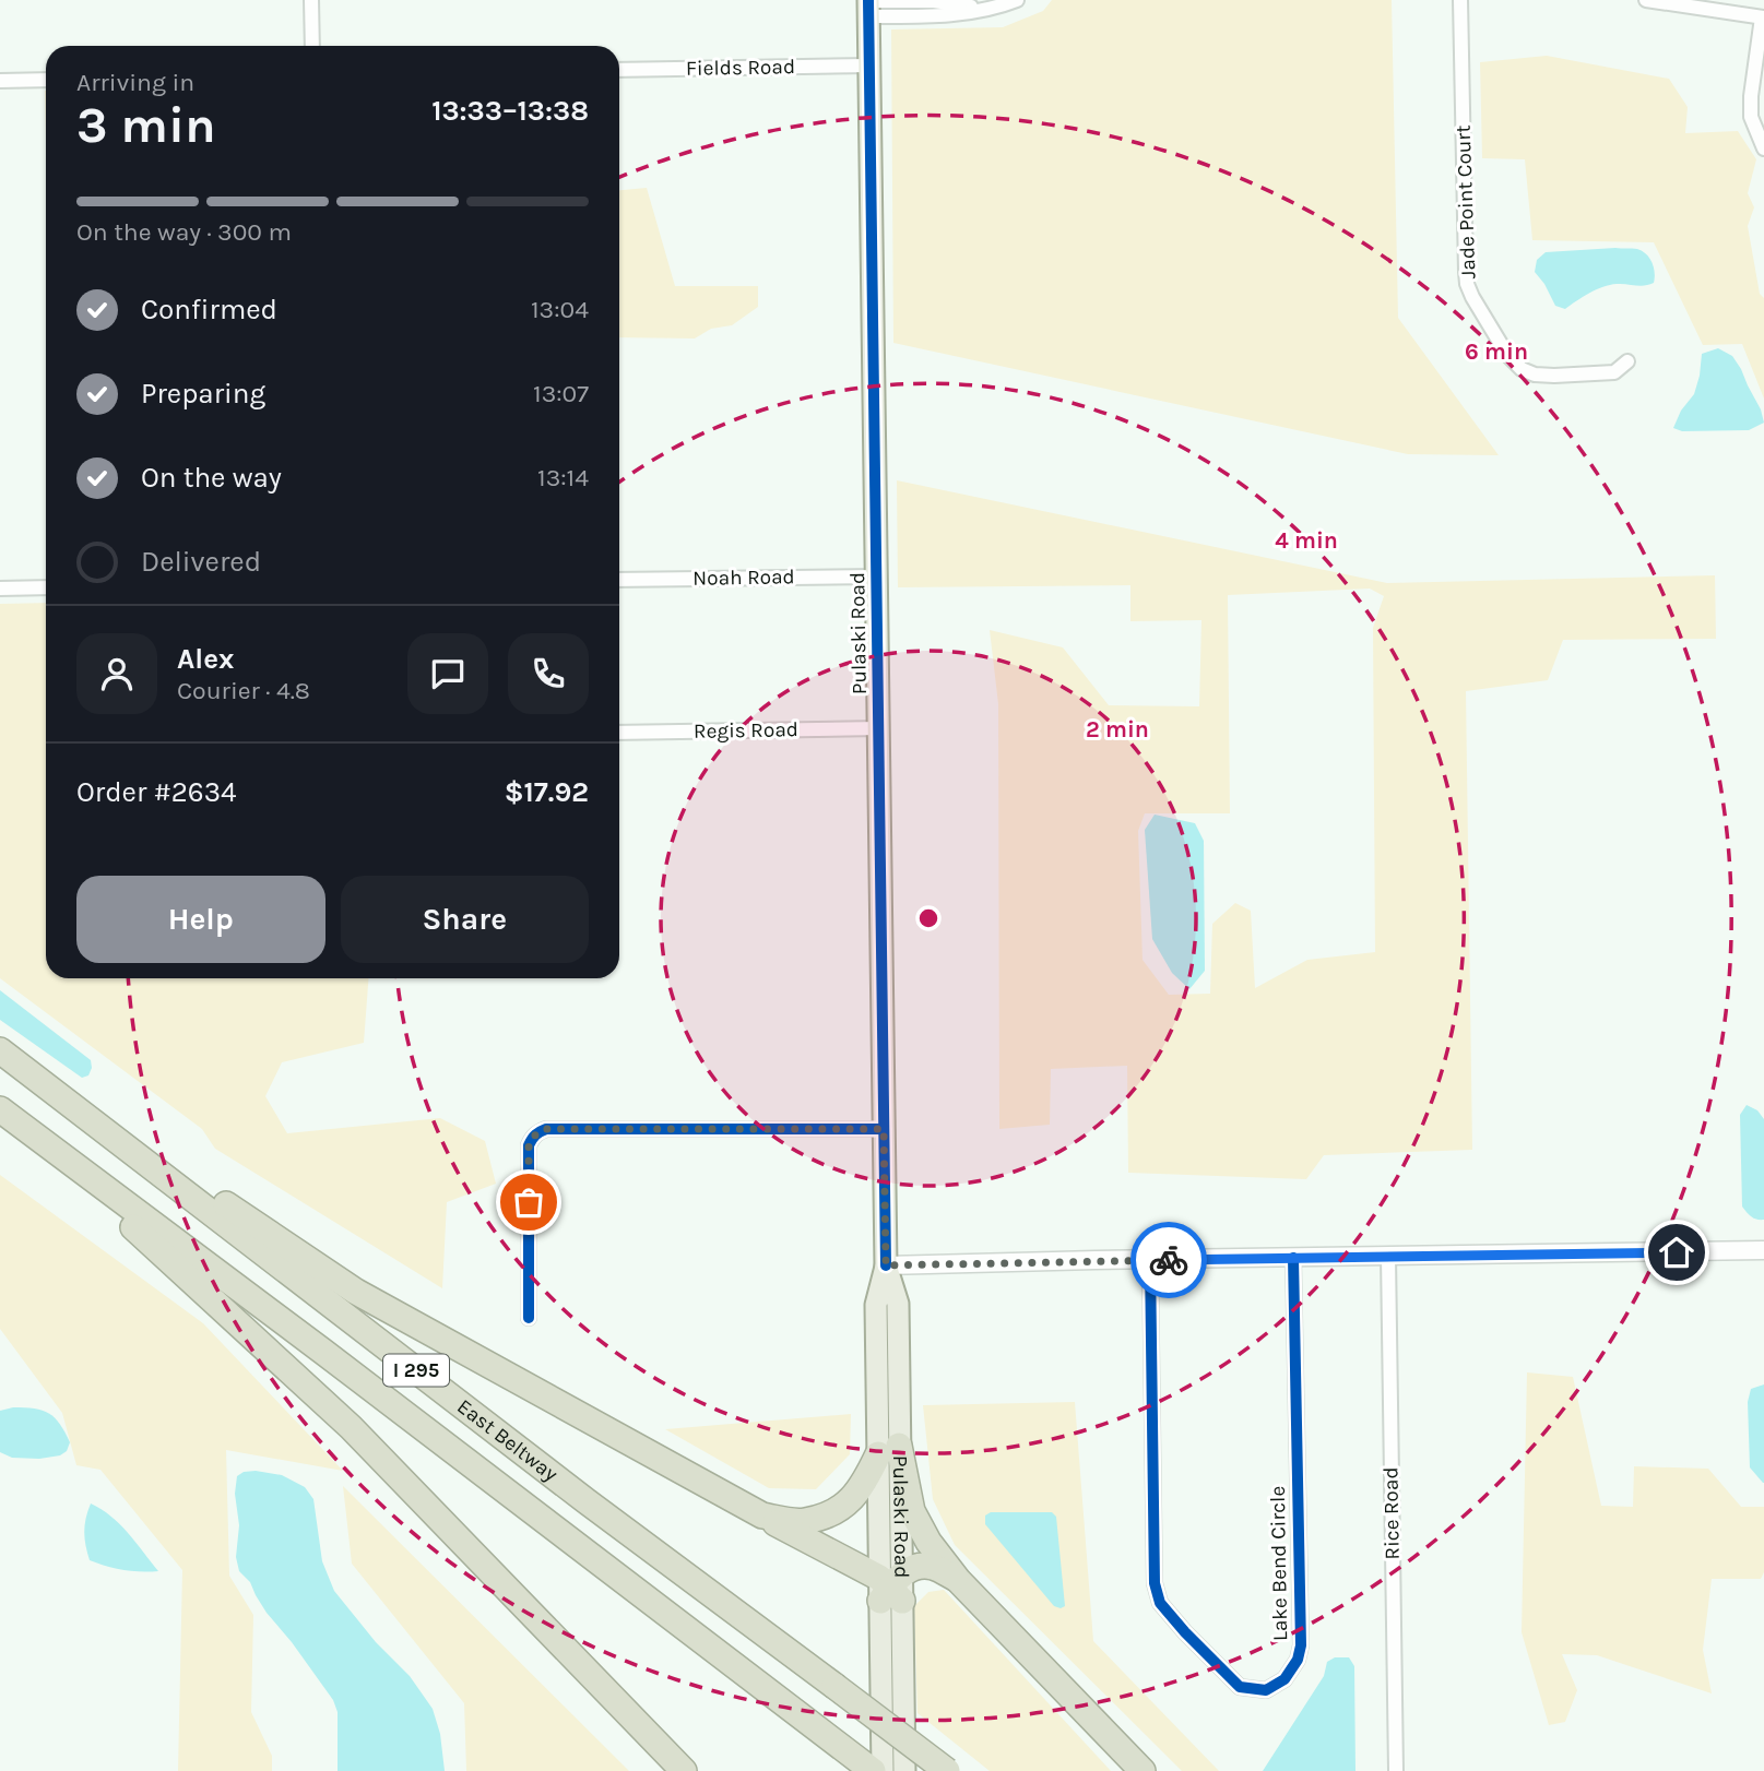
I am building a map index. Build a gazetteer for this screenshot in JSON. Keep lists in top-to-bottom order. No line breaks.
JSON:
{"streets":{"highway":["I 295","East Beltway"],"main road":["Pulaski Road"],"street":["Fields Road","Jade Point Court","Noah Road","Regis Road","Rice Road","Lake Bend Circle"]},"crossings":[["Fields Road","Pulaski Road"],["Noah Road","Pulaski Road"],["Pulaski Road","Regis Road"]],"page":{"heading":["3 min","Arriving in","13:33–13:38"],"panel":["Alex","Courier · 4.8","Order #2634","$17.92"],"bar":"On the way · 300 m","list":[["Confirmed","13:04"],["Preparing","13:07"],["On the way","13:14"],"Delivered"],"buttons":["Help","Share"]},"rings":["6 min","4 min","2 min"]}
